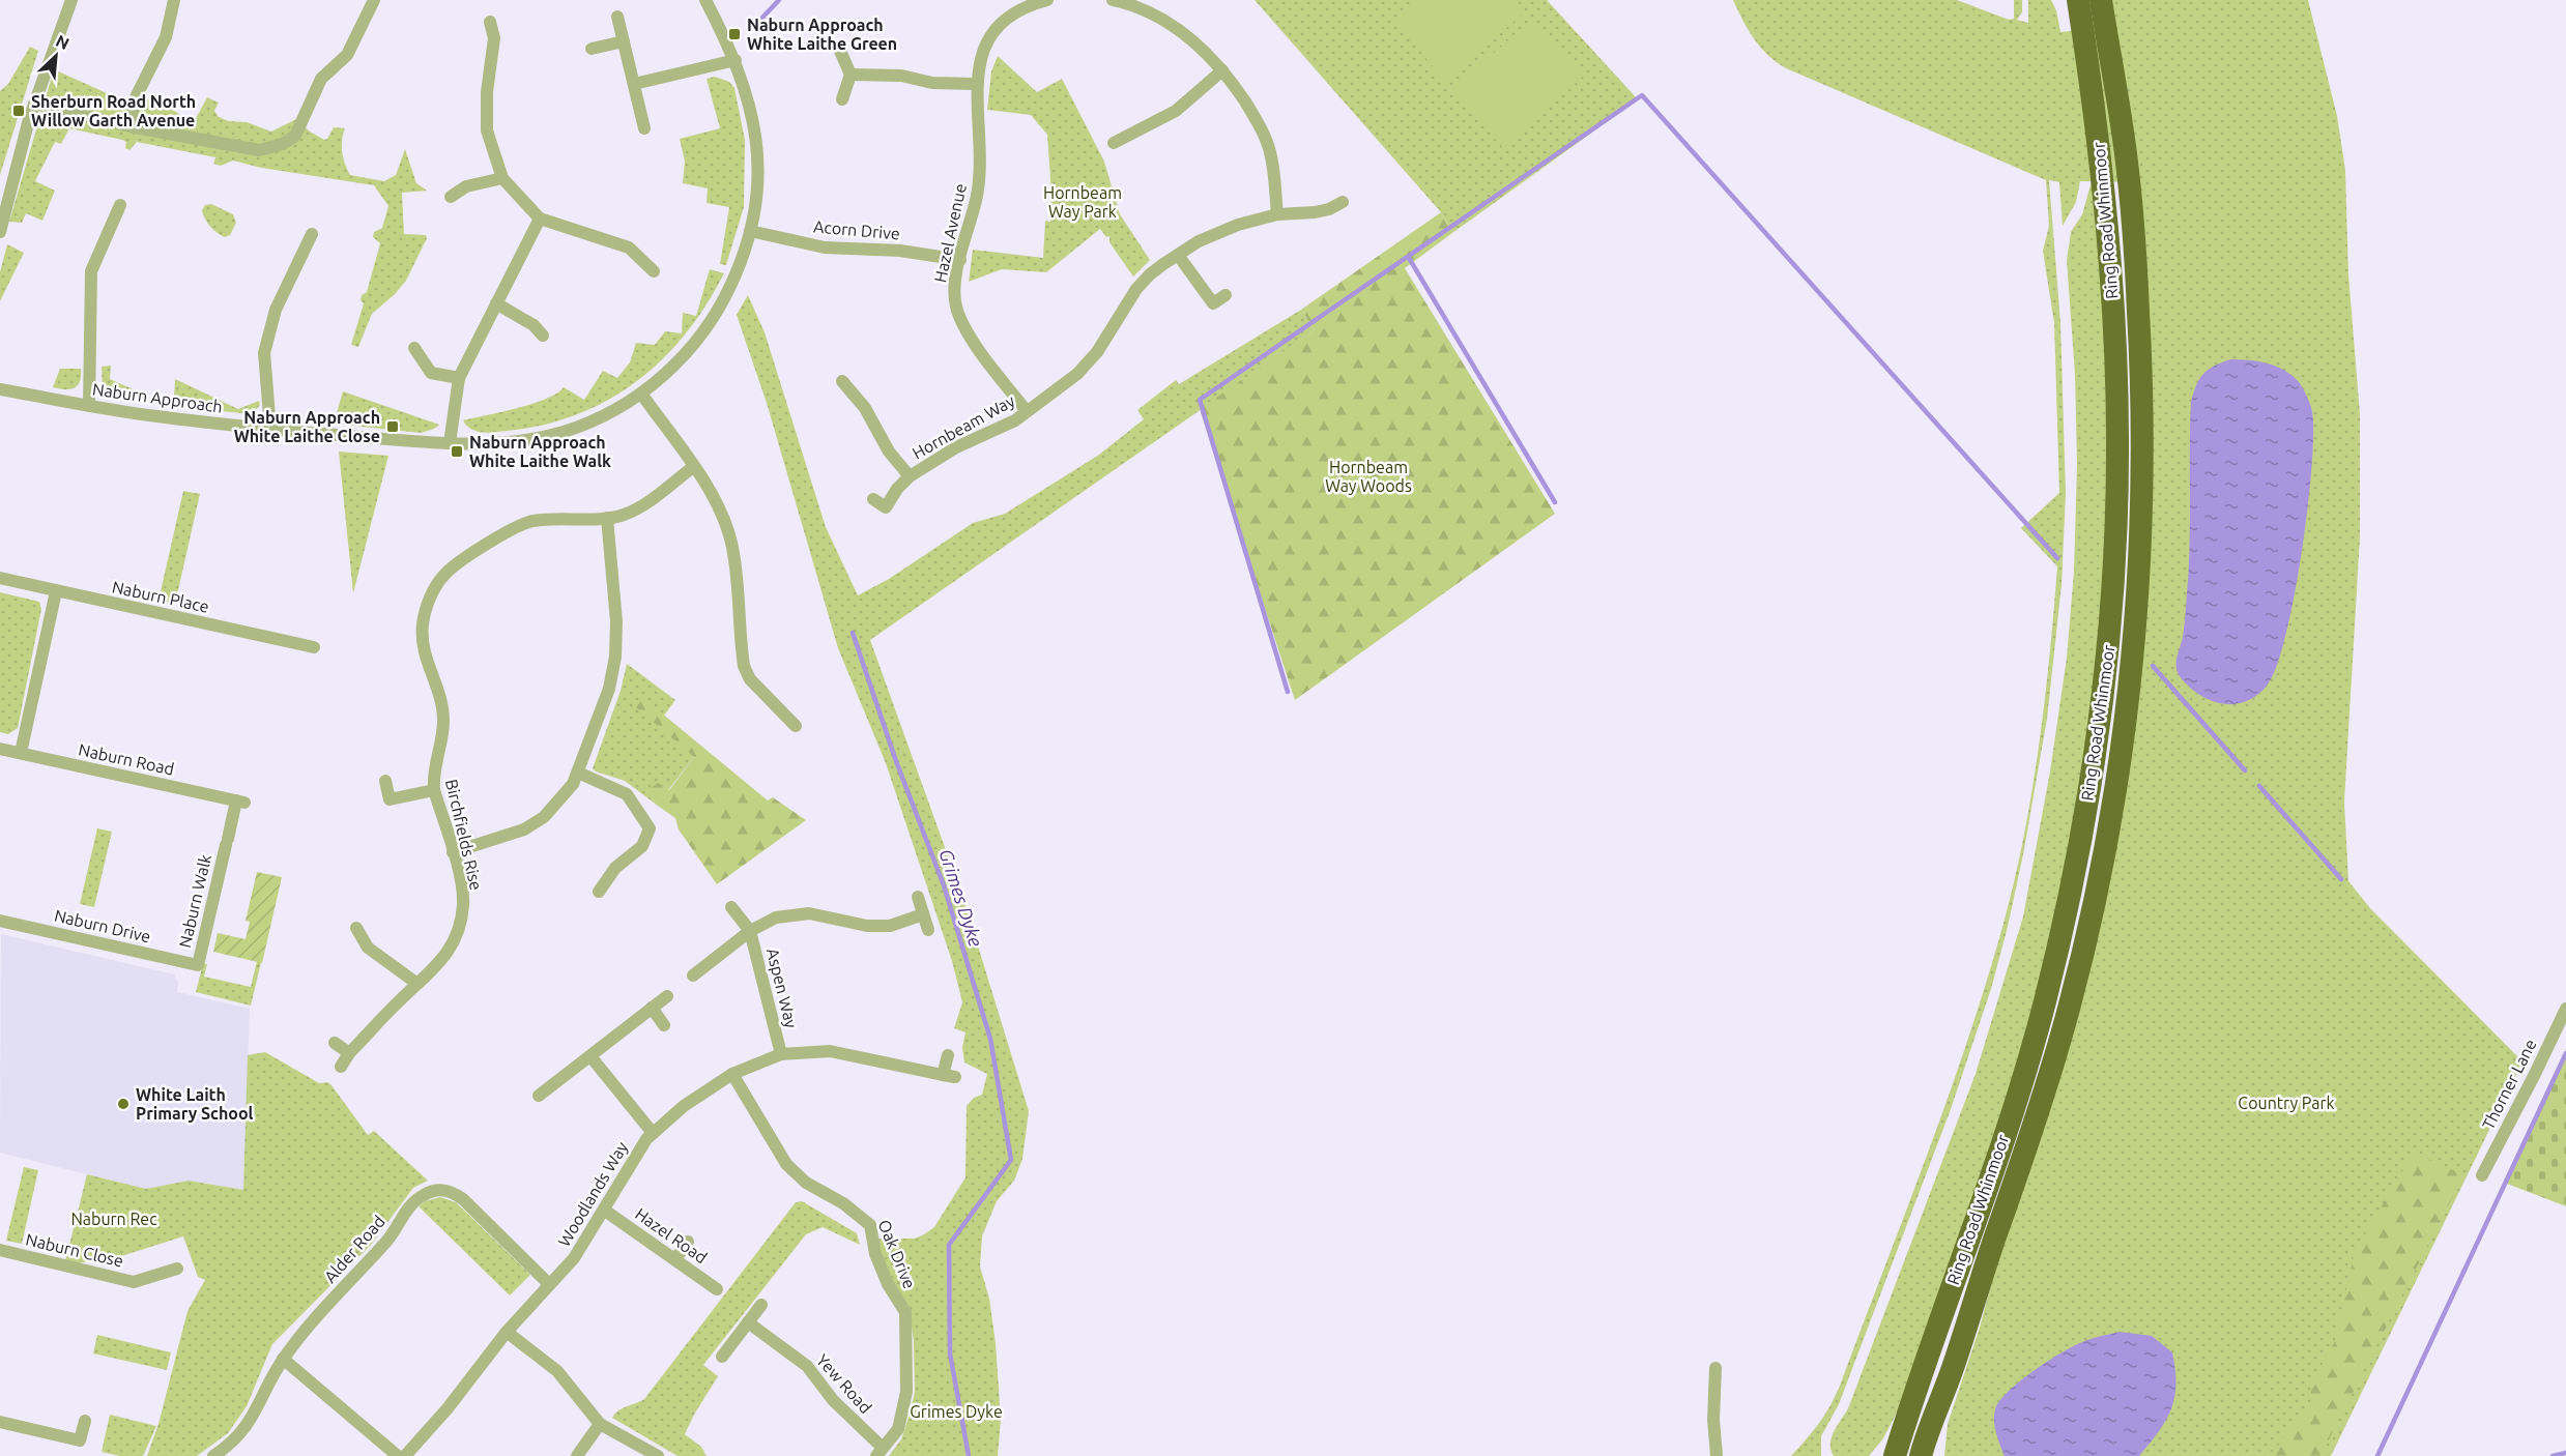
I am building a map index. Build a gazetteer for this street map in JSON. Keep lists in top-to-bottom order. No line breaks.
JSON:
{"streets":{"highway":["Ring Road Whinmoor"],"street":["Acorn Drive","Hazel Avenue","Naburn Approach","Hornbeam Way","Naburn Place","Naburn Road","Birchfields Rise","Naburn Walk","Naburn Drive","Aspen Way","Thorner Lane","Woodlands Way","Hazel Road","Alder Road","Naburn Close","Oak Drive","Yew Road"]},"crossings":[["Acorn Drive","Hazel Avenue"],["Acorn Drive","Naburn Approach"],["Hazel Avenue","Hornbeam Way"],["Naburn Road","Naburn Walk"],["Naburn Walk","Naburn Drive"],["Aspen Way","Woodlands Way"],["Woodlands Way","Hazel Road"],["Woodlands Way","Alder Road"],["Woodlands Way","Oak Drive"],["Oak Drive","Yew Road"]],"water":["Grimes Dyke"],"parks":["Hornbeam Way Park","Hornbeam Way Woods","Country Park","Naburn Rec","Grimes Dyke"],"places":{"transit":["Naburn Approach White Laithe Green","Sherburn Road North Willow Garth Avenue","Naburn Approach White Laithe Close","Naburn Approach White Laithe Walk"],"other":["White Laith Primary School"]},"north":"top right"}
